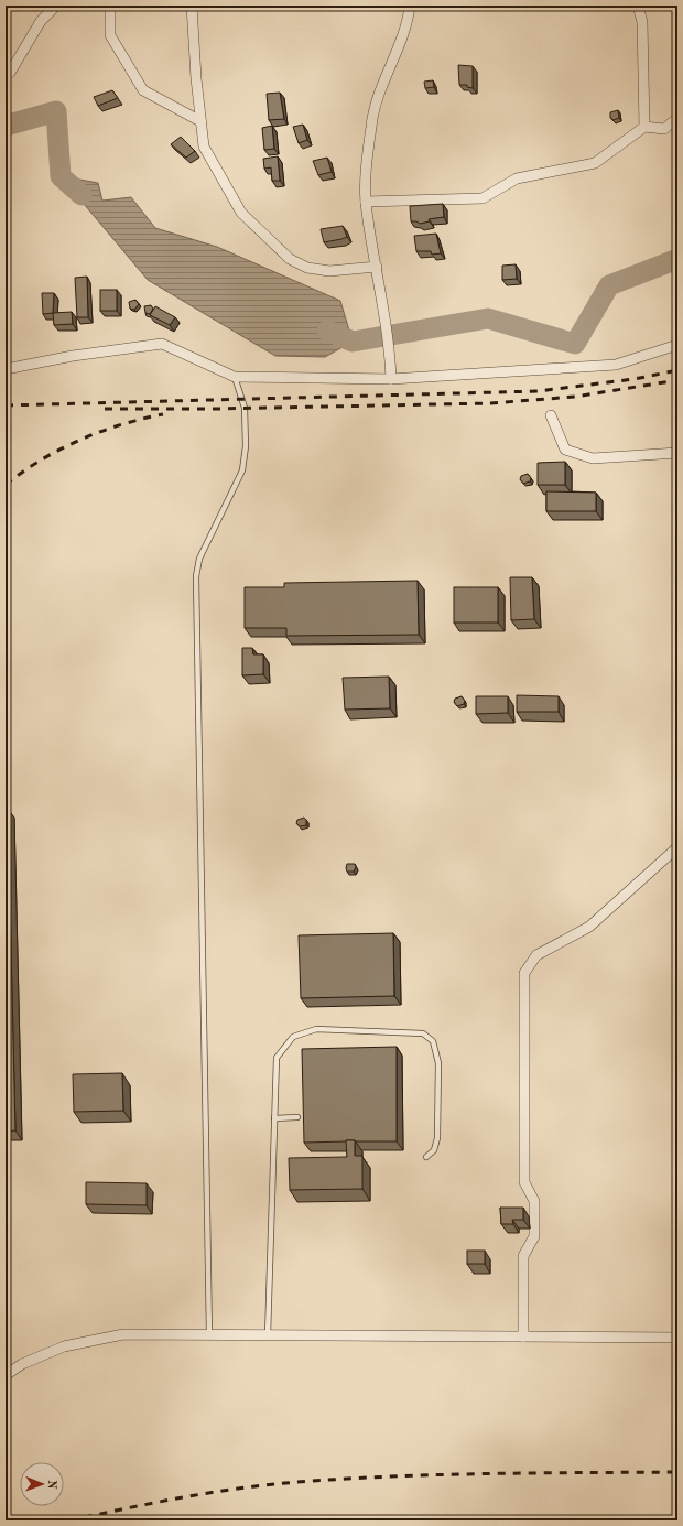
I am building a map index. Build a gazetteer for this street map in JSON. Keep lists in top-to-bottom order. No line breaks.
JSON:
{"north":"right"}
